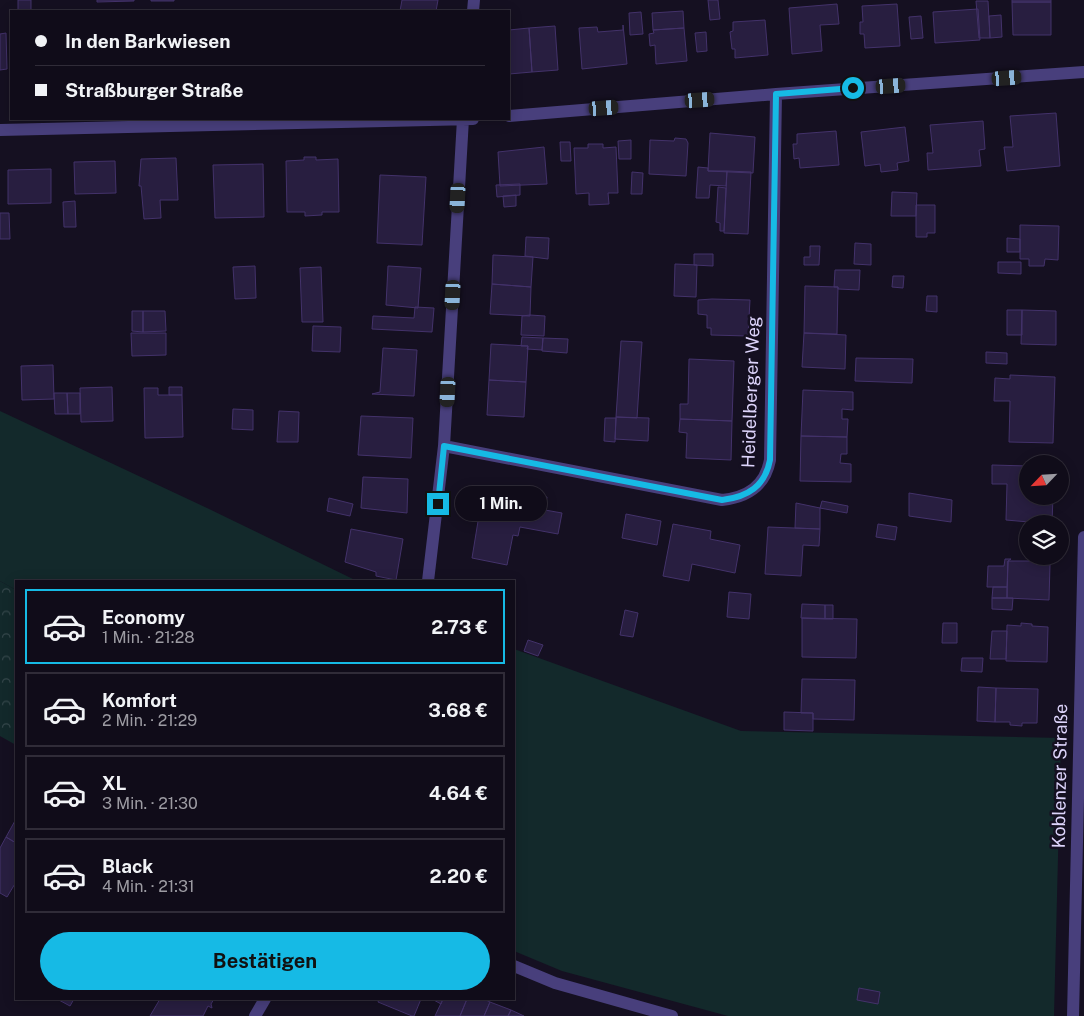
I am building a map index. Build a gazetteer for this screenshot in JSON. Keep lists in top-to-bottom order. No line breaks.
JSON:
{"streets":{"street":["Heidelberger Weg","Koblenzer Straße"]},"north":"bottom left","page":{"banner":["In den Barkwiesen","Straßburger Straße"],"bubble":"1 Min.","list":[{"name":"Economy","note":"1 Min. · 21:28","value":"2.73 €"},{"name":"Komfort","note":"2 Min. · 21:29","value":"3.68 €"},{"name":"XL","note":"3 Min. · 21:30","value":"4.64 €"},{"name":"Black","note":"4 Min. · 21:31","value":"2.20 €"}],"buttons":"Bestätigen"}}
